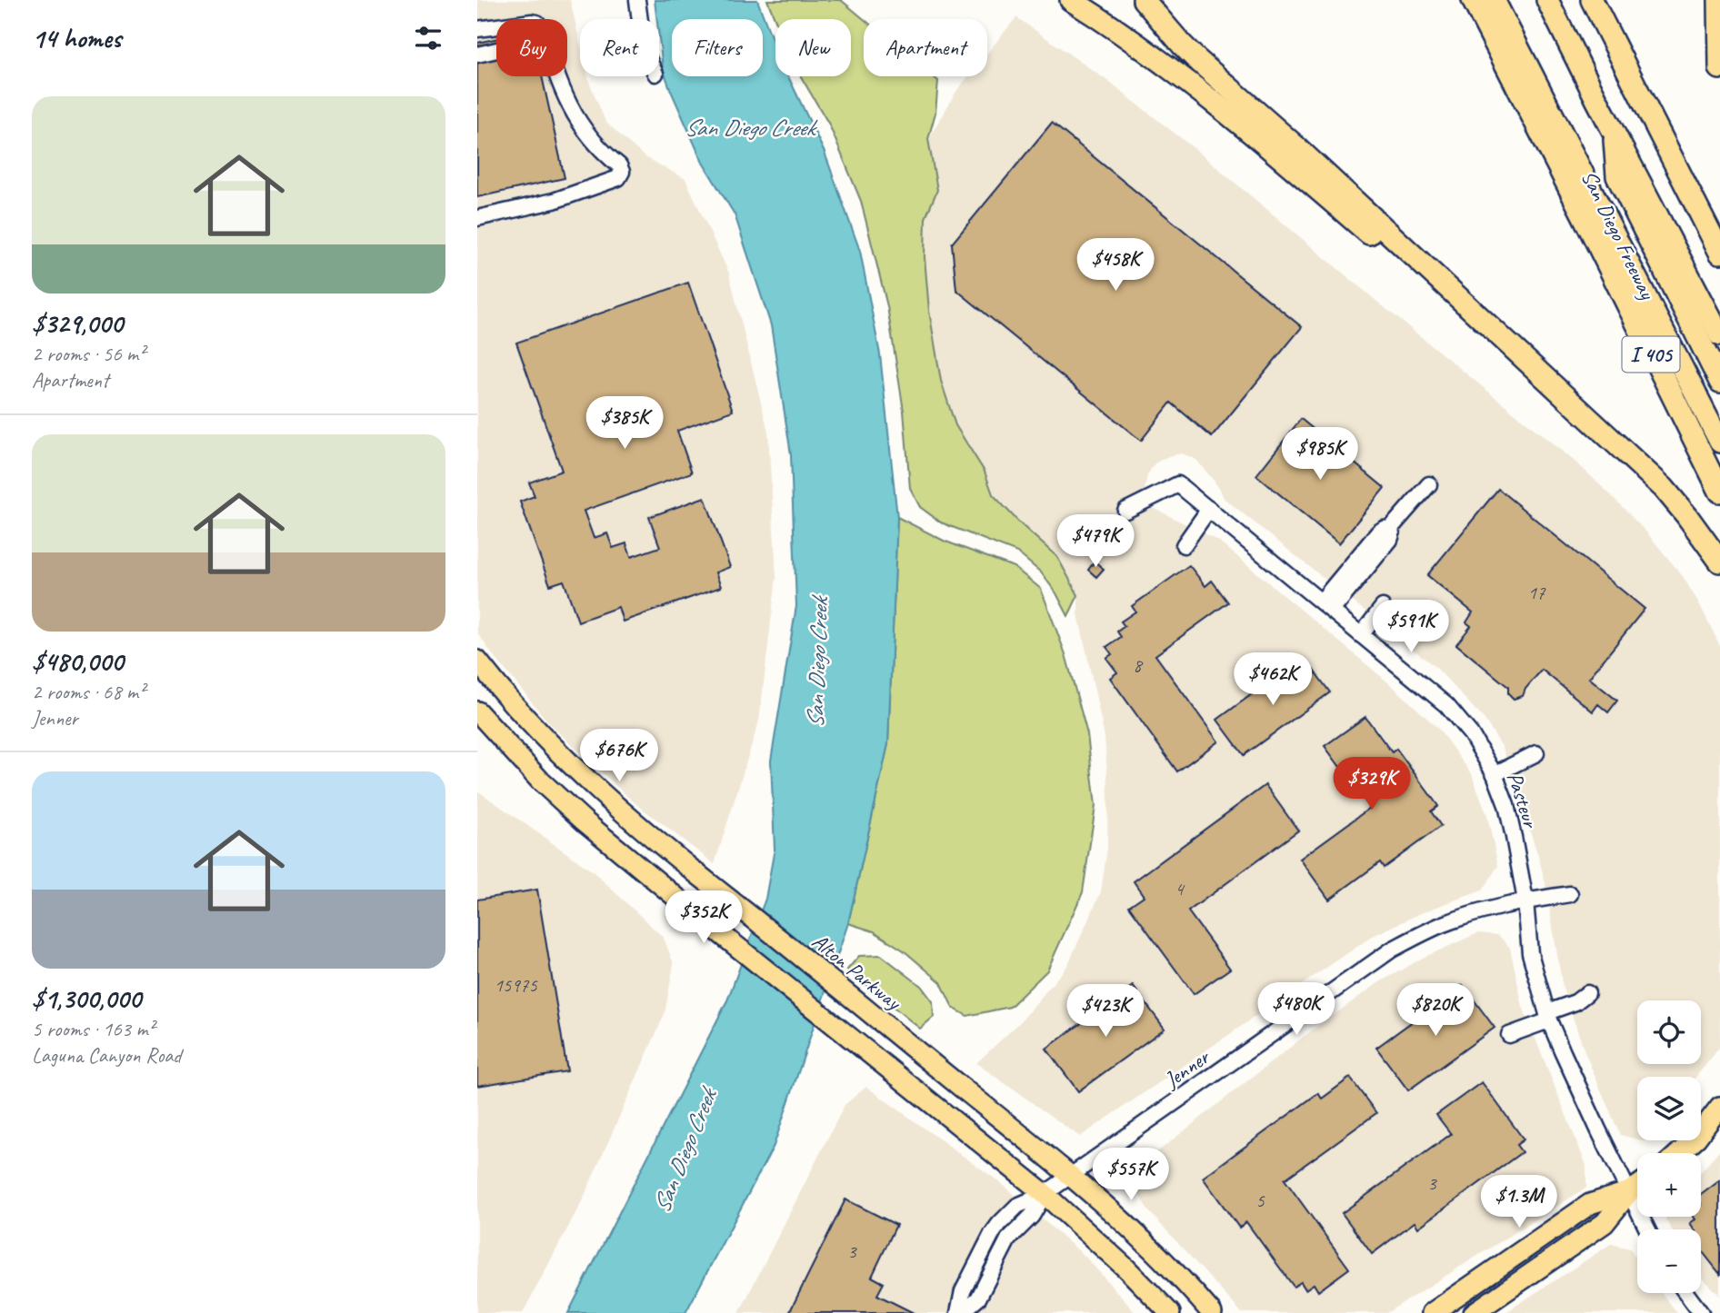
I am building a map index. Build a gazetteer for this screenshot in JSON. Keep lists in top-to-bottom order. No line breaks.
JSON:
{"streets":{"highway":["San Diego Freeway","I 405"],"main road":["Alton Parkway"],"street":["Pasteur","Jenner"]},"crossings":[["Pasteur","Jenner"],["Alton Parkway","Jenner"]],"water":["San Diego Creek"],"house_numbers":["17","8","4","15975","3","5","3"],"page":{"heading":"14 homes","chip":["Buy","Rent","Filters","New","Apartment"],"list":[{"name":"$329,000","note":"2 rooms · 56 m² · Apartment"},{"name":"$480,000","note":"2 rooms · 68 m² · Jenner"},{"name":"$1,300,000","note":"5 rooms · 163 m² · Laguna Canyon Road"}],"price":["$458K","$385K","$985K","$479K","$591K","$462K","$676K","$329K","$352K","$480K","$820K","$423K","$557K","$1.3M"],"map_buttons":["+","−"]}}
